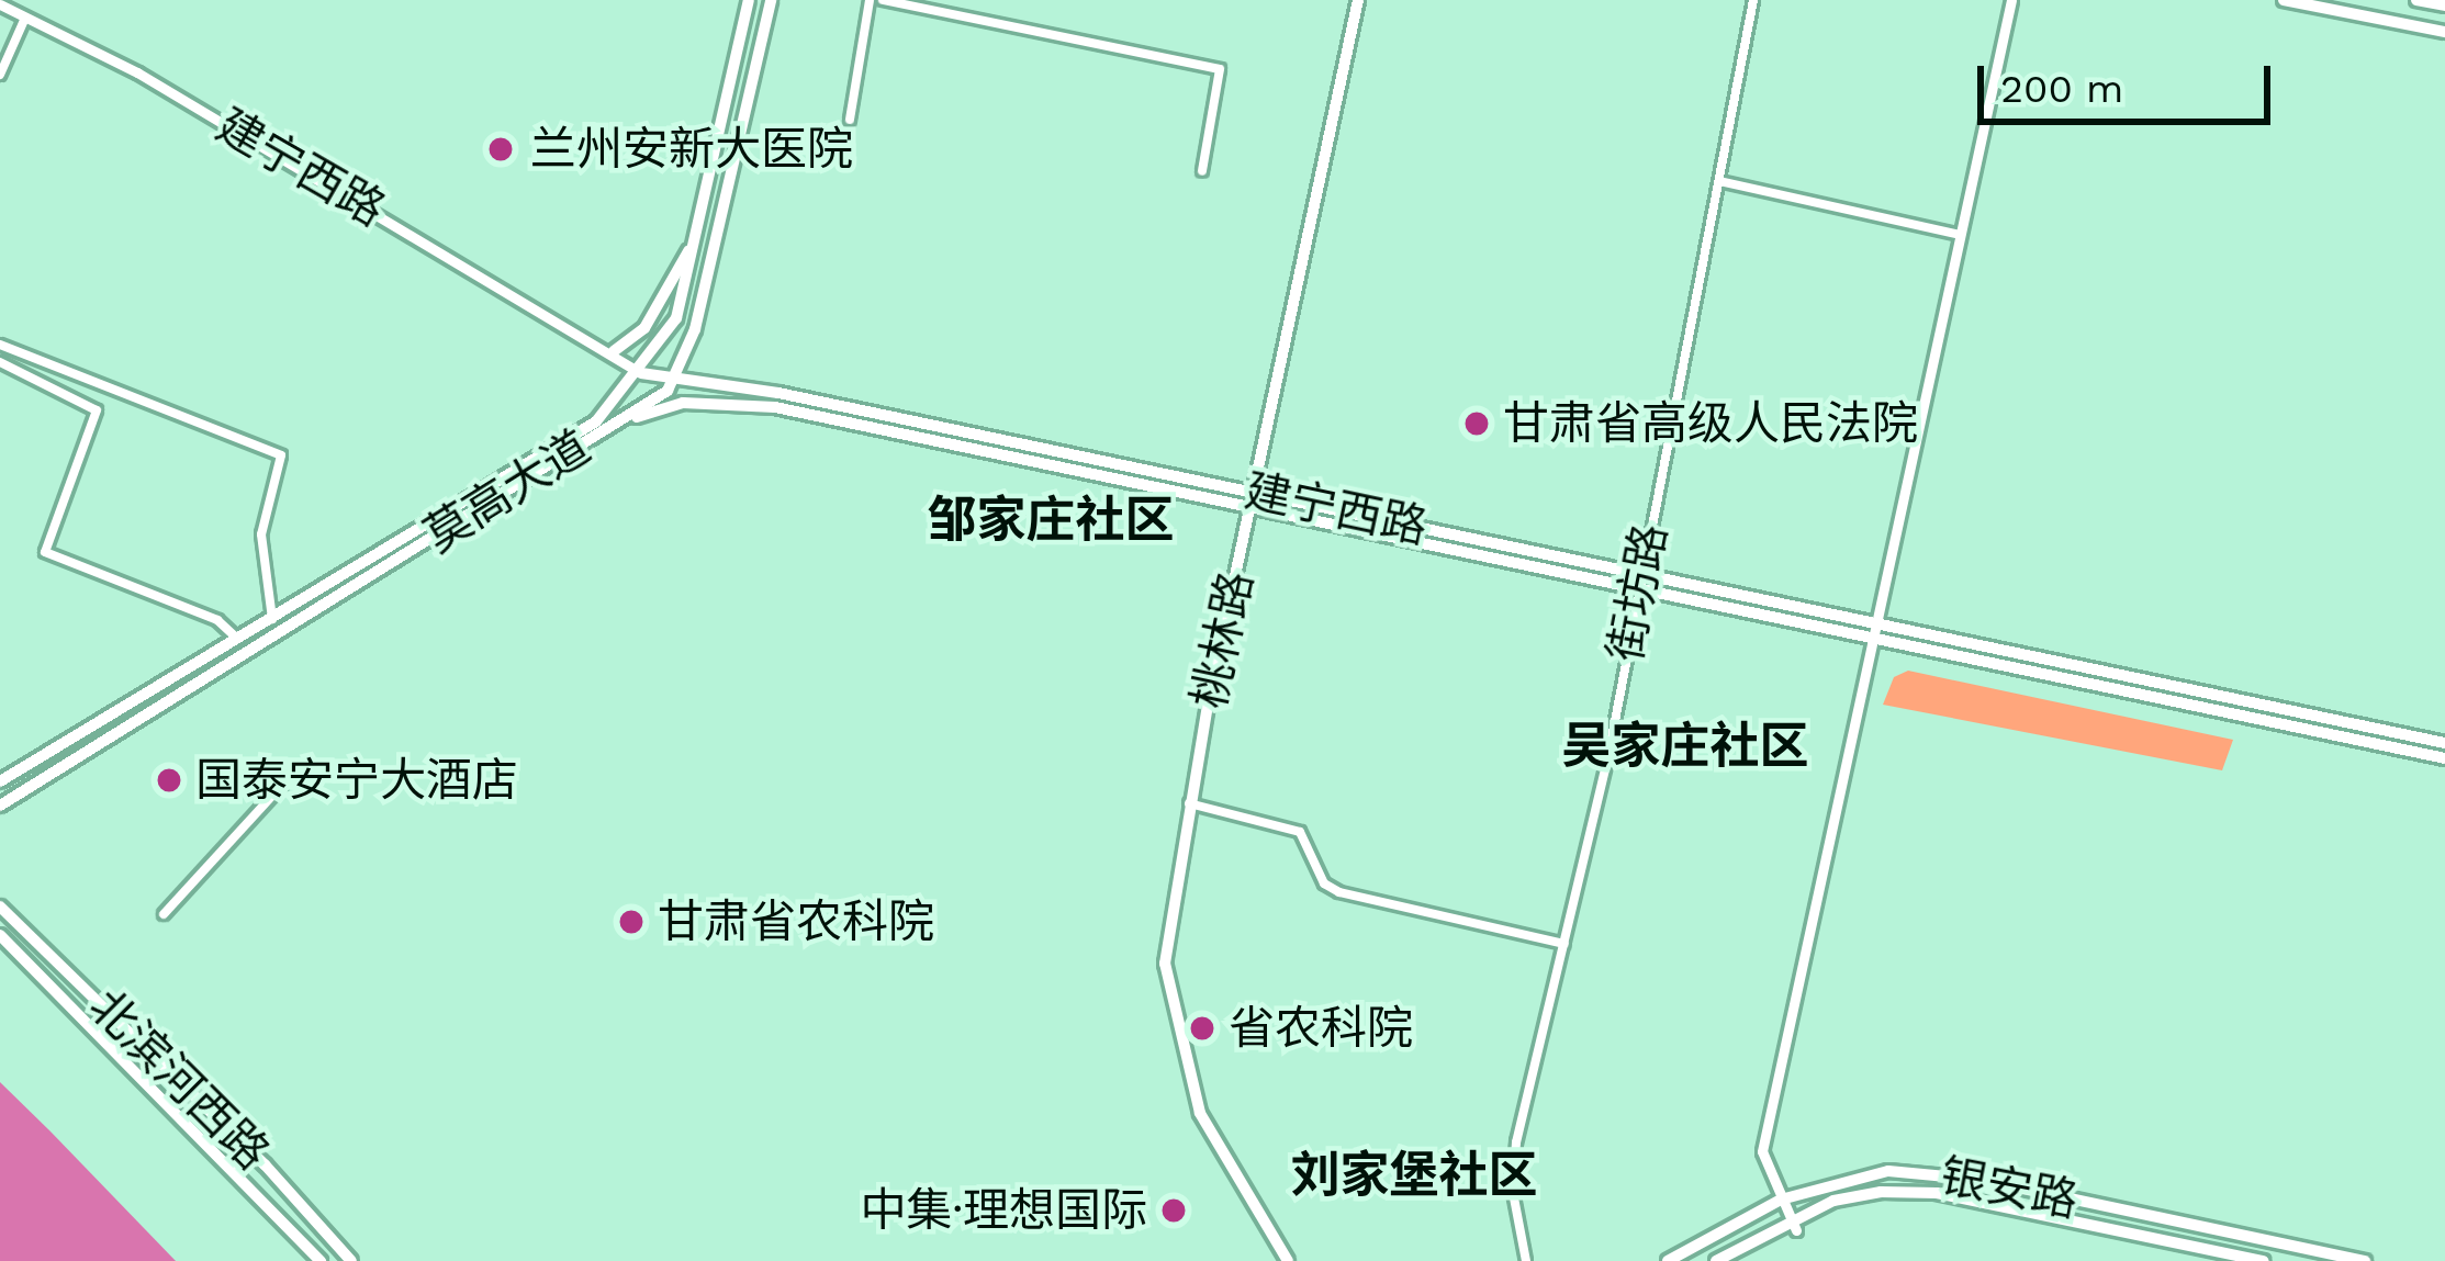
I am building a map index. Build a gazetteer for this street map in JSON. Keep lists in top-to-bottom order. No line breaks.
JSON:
{"streets":{"main road":["建宁西路","莫高大道","桃林路","北滨河西路","银安路"],"street":["街坊路"]},"crossings":[["建宁西路","莫高大道"],["建宁西路","街坊路"],["建宁西路","桃林路"]],"districts":["邹家庄社区","吴家庄社区","刘家堡社区"],"places":["兰州安新大医院","甘肃省高级人民法院","国泰安宁大酒店","甘肃省农科院","省农科院","中集·理想国际"],"scale_bar":"200 m"}
